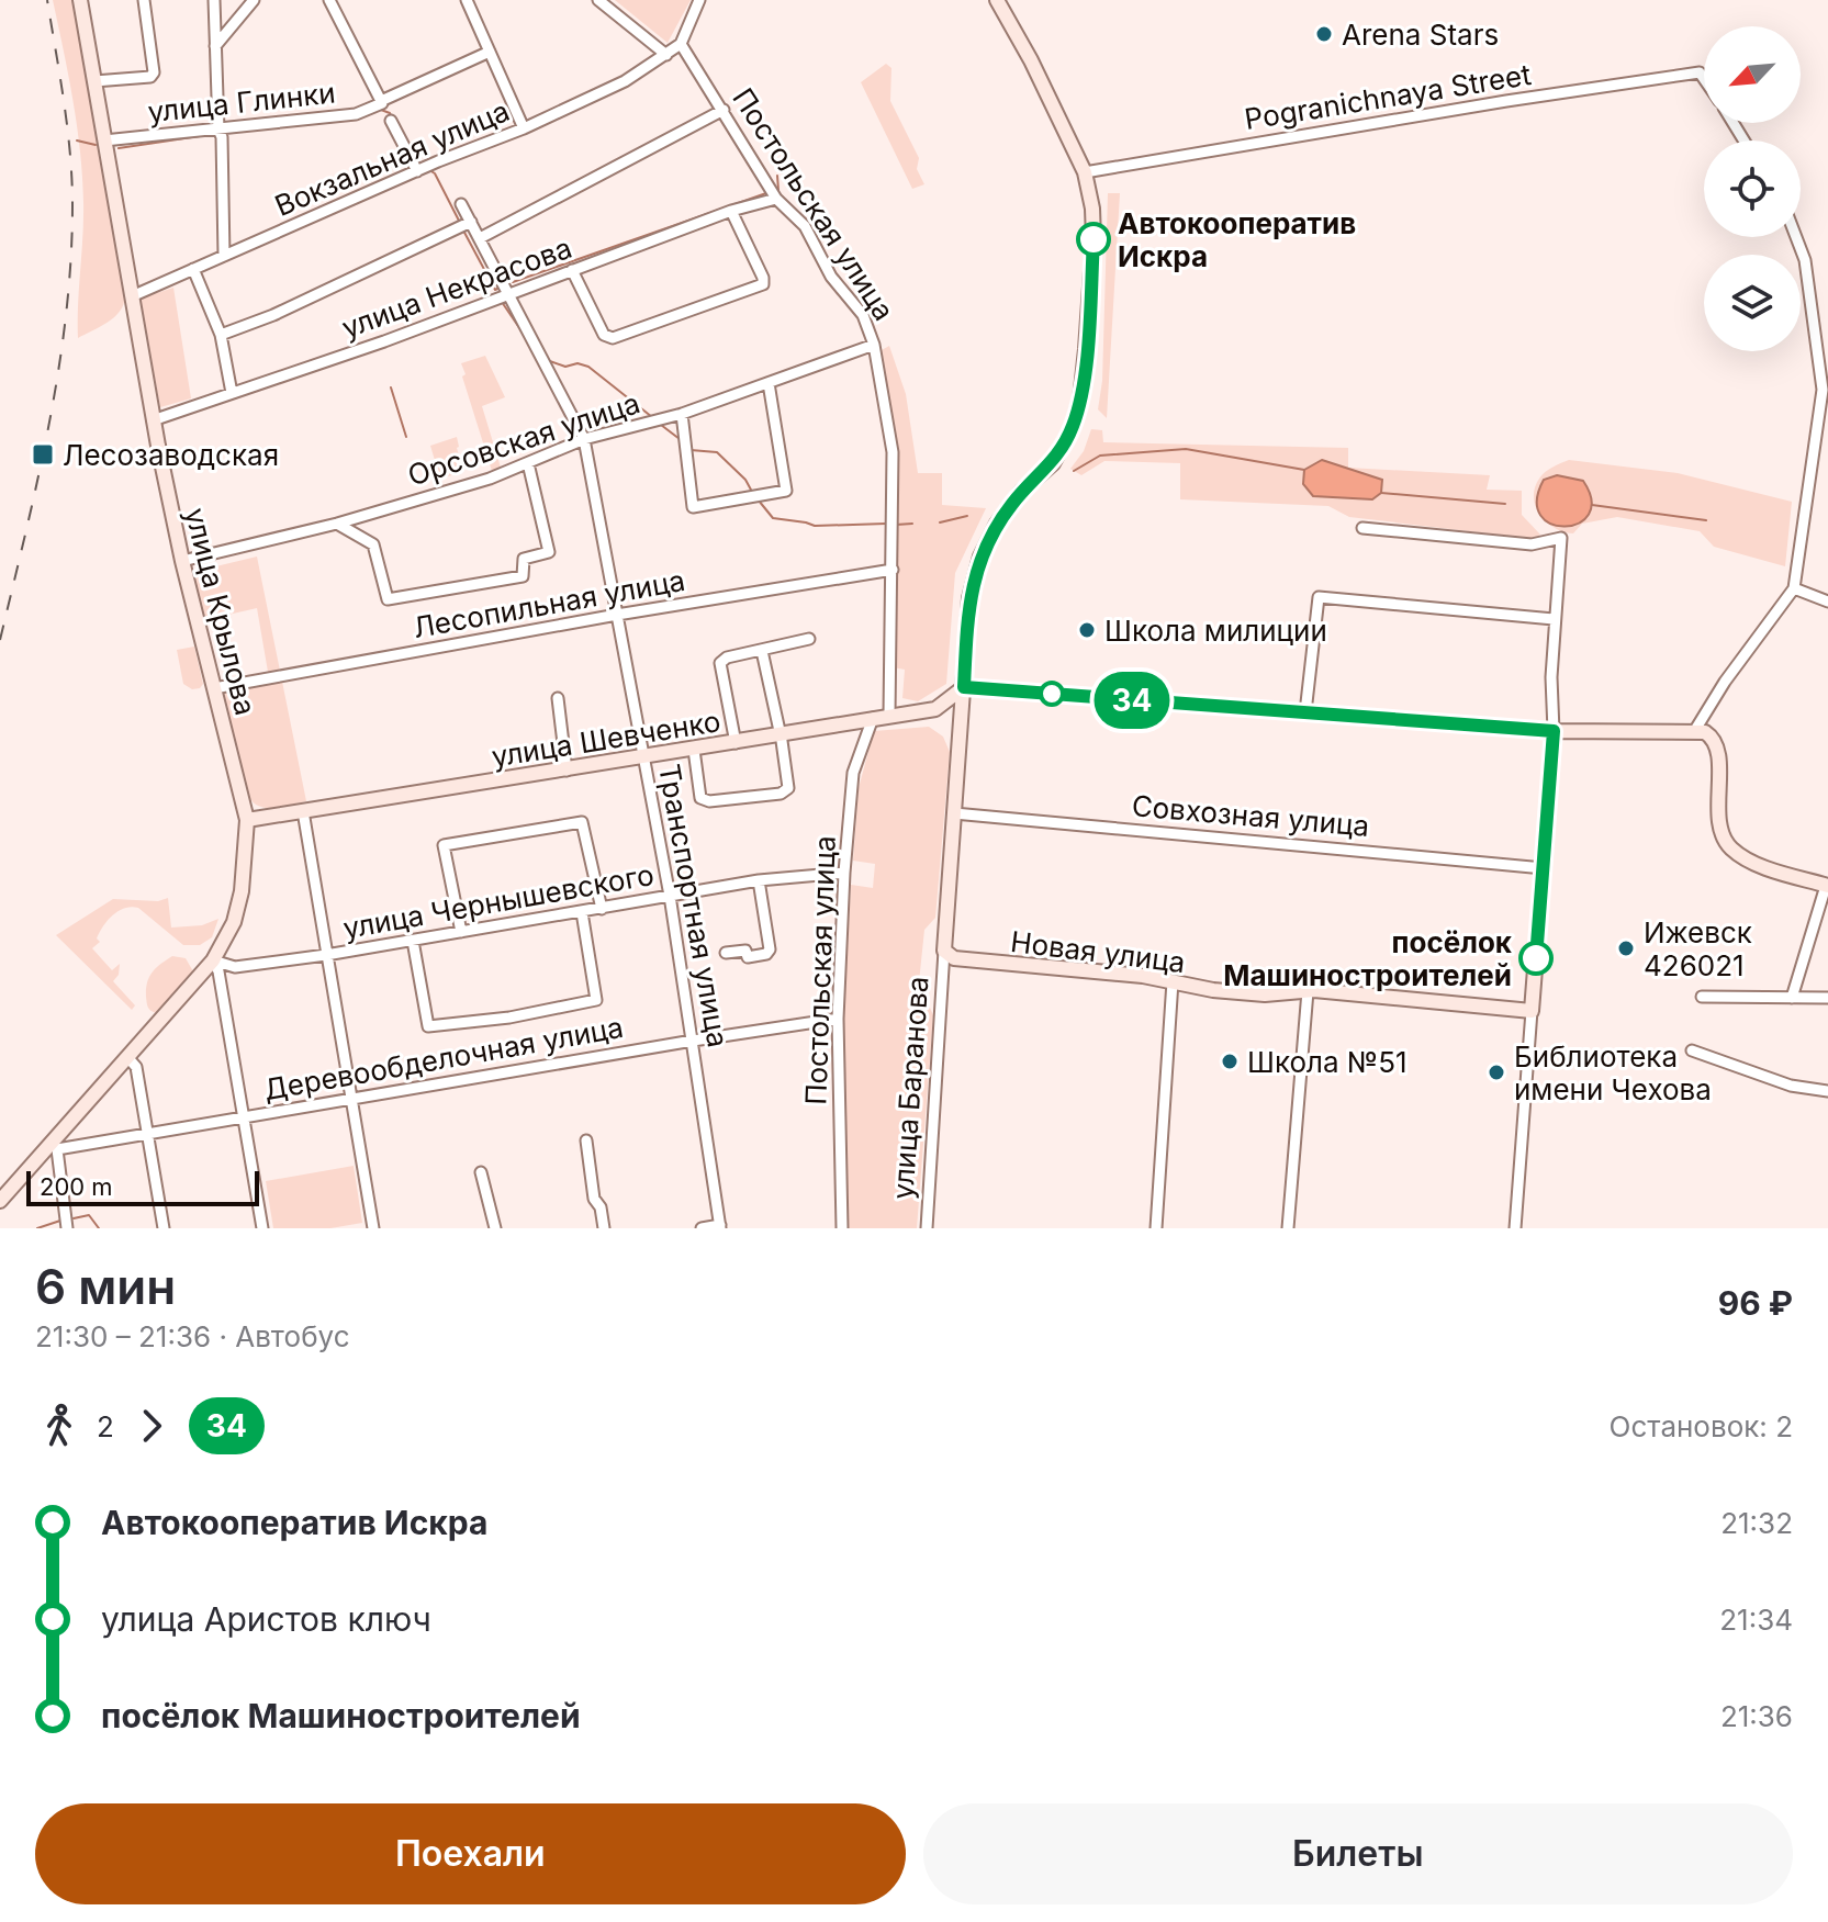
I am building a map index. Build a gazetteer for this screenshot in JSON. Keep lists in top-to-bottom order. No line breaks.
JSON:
{"streets":{"main road":["улица Крылова","улица Шевченко","Новая улица"],"street":["Pogranichnaya Street","улица Глинки","Вокзальная улица","Постольская улица","улица Некрасова","Орсовская улица","Лесопильная улица","Совхозная улица","улица Чернышевского","Транспортная улица","Деревообделочная улица","улица Баранова"]},"crossings":[["улица Глинки","улица Крылова"],["Вокзальная улица","Постольская улица"],["Вокзальная улица","улица Крылова"],["Постольская улица","улица Некрасова"],["Постольская улица","Орсовская улица"],["Постольская улица","Лесопильная улица"],["Постольская улица","улица Шевченко"],["Постольская улица","улица Чернышевского"],["Постольская улица","Деревообделочная улица"],["улица Некрасова","улица Крылова"],["улица Некрасова","Транспортная улица"],["Орсовская улица","улица Крылова"],["Орсовская улица","Транспортная улица"],["Лесопильная улица","улица Крылова"],["Лесопильная улица","Транспортная улица"],["улица Крылова","улица Шевченко"],["улица Крылова","улица Чернышевского"],["улица Крылова","Деревообделочная улица"],["улица Шевченко","Транспортная улица"],["улица Чернышевского","Транспортная улица"],["Транспортная улица","Деревообделочная улица"],["Новая улица","улица Баранова"]],"places":{"other":["Arena Stars","Автокооператив Искра","Школа милиции","Ижевск 426021","посёлок Машиностроителей","Школа №51","Библиотека имени Чехова"],"transit":["Лесозаводская"]},"lines":["bus line 34"],"scale_bar":"200 m","north":"bottom left","page":{"on_map":"34","scale":"200 m","heading":["6 мин","21:30 – 21:36 · Автобус","96 ₽"],"legs":["2","34","Остановок: 2"],"list":[{"name":"Автокооператив Искра","value":"21:32"},{"name":"улица Аристов ключ","value":"21:34"},{"name":"посёлок Машиностроителей","value":"21:36"}],"buttons":["Поехали","Билеты"]}}
